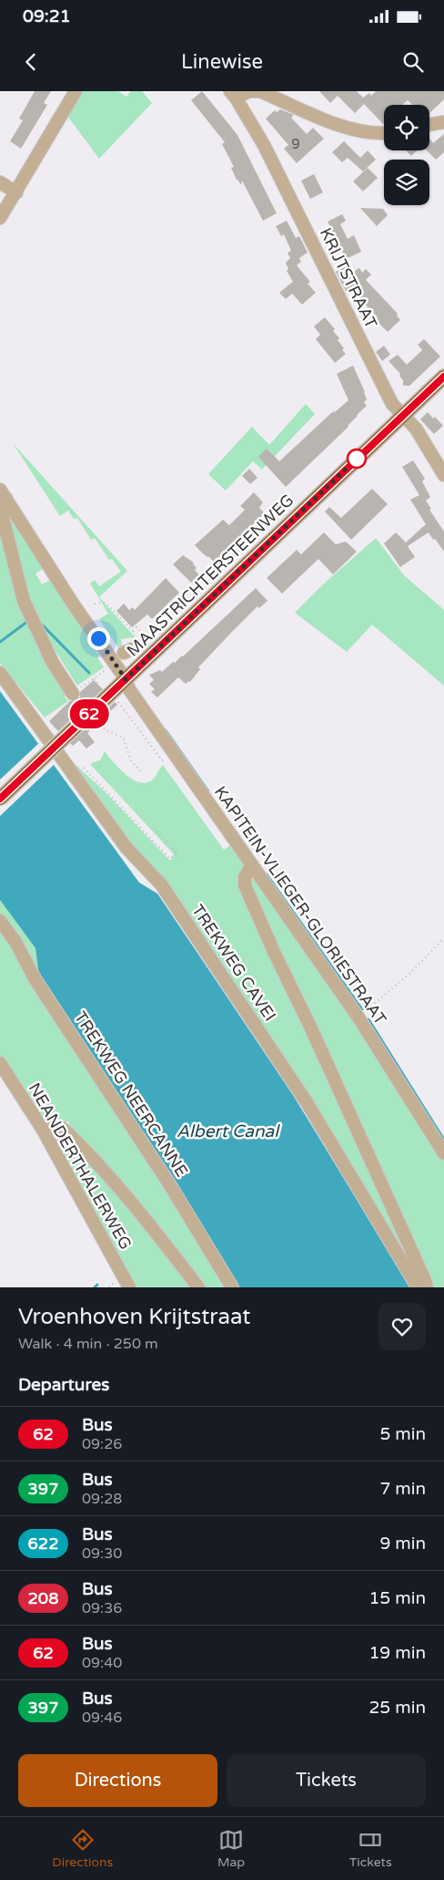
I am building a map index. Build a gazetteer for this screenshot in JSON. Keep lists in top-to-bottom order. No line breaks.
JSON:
{"streets":{"main road":["MAASTRICHTERSTEENWEG"],"street":["KRIJTSTRAAT","KAPITEIN-VLIEGER-GLORIESTRAAT","TREKWEG CAVEI","TREKWEG NEERCANNE","NEANDERTHALERWEG"]},"crossings":[["KRIJTSTRAAT","MAASTRICHTERSTEENWEG"],["MAASTRICHTERSTEENWEG","KAPITEIN-VLIEGER-GLORIESTRAAT"]],"water":["Albert Canal"],"lines":["bus line 62"],"house_numbers":["9"],"page":{"status":"09:21","header":"Linewise","on_map":"62","heading":[["Vroenhoven Krijtstraat","Walk · 4 min · 250 m"],"Departures"],"list":[{"mark":"62","name":"Bus","note":"09:26","value":"5 min"},{"mark":"397","name":"Bus","note":"09:28","value":"7 min"},{"mark":"622","name":"Bus","note":"09:30","value":"9 min"},{"mark":"208","name":"Bus","note":"09:36","value":"15 min"},{"mark":"62","name":"Bus","note":"09:40","value":"19 min"},{"mark":"397","name":"Bus","note":"09:46","value":"25 min"}],"buttons":["Directions","Tickets"],"tabs":["Directions","Map","Tickets"]}}
